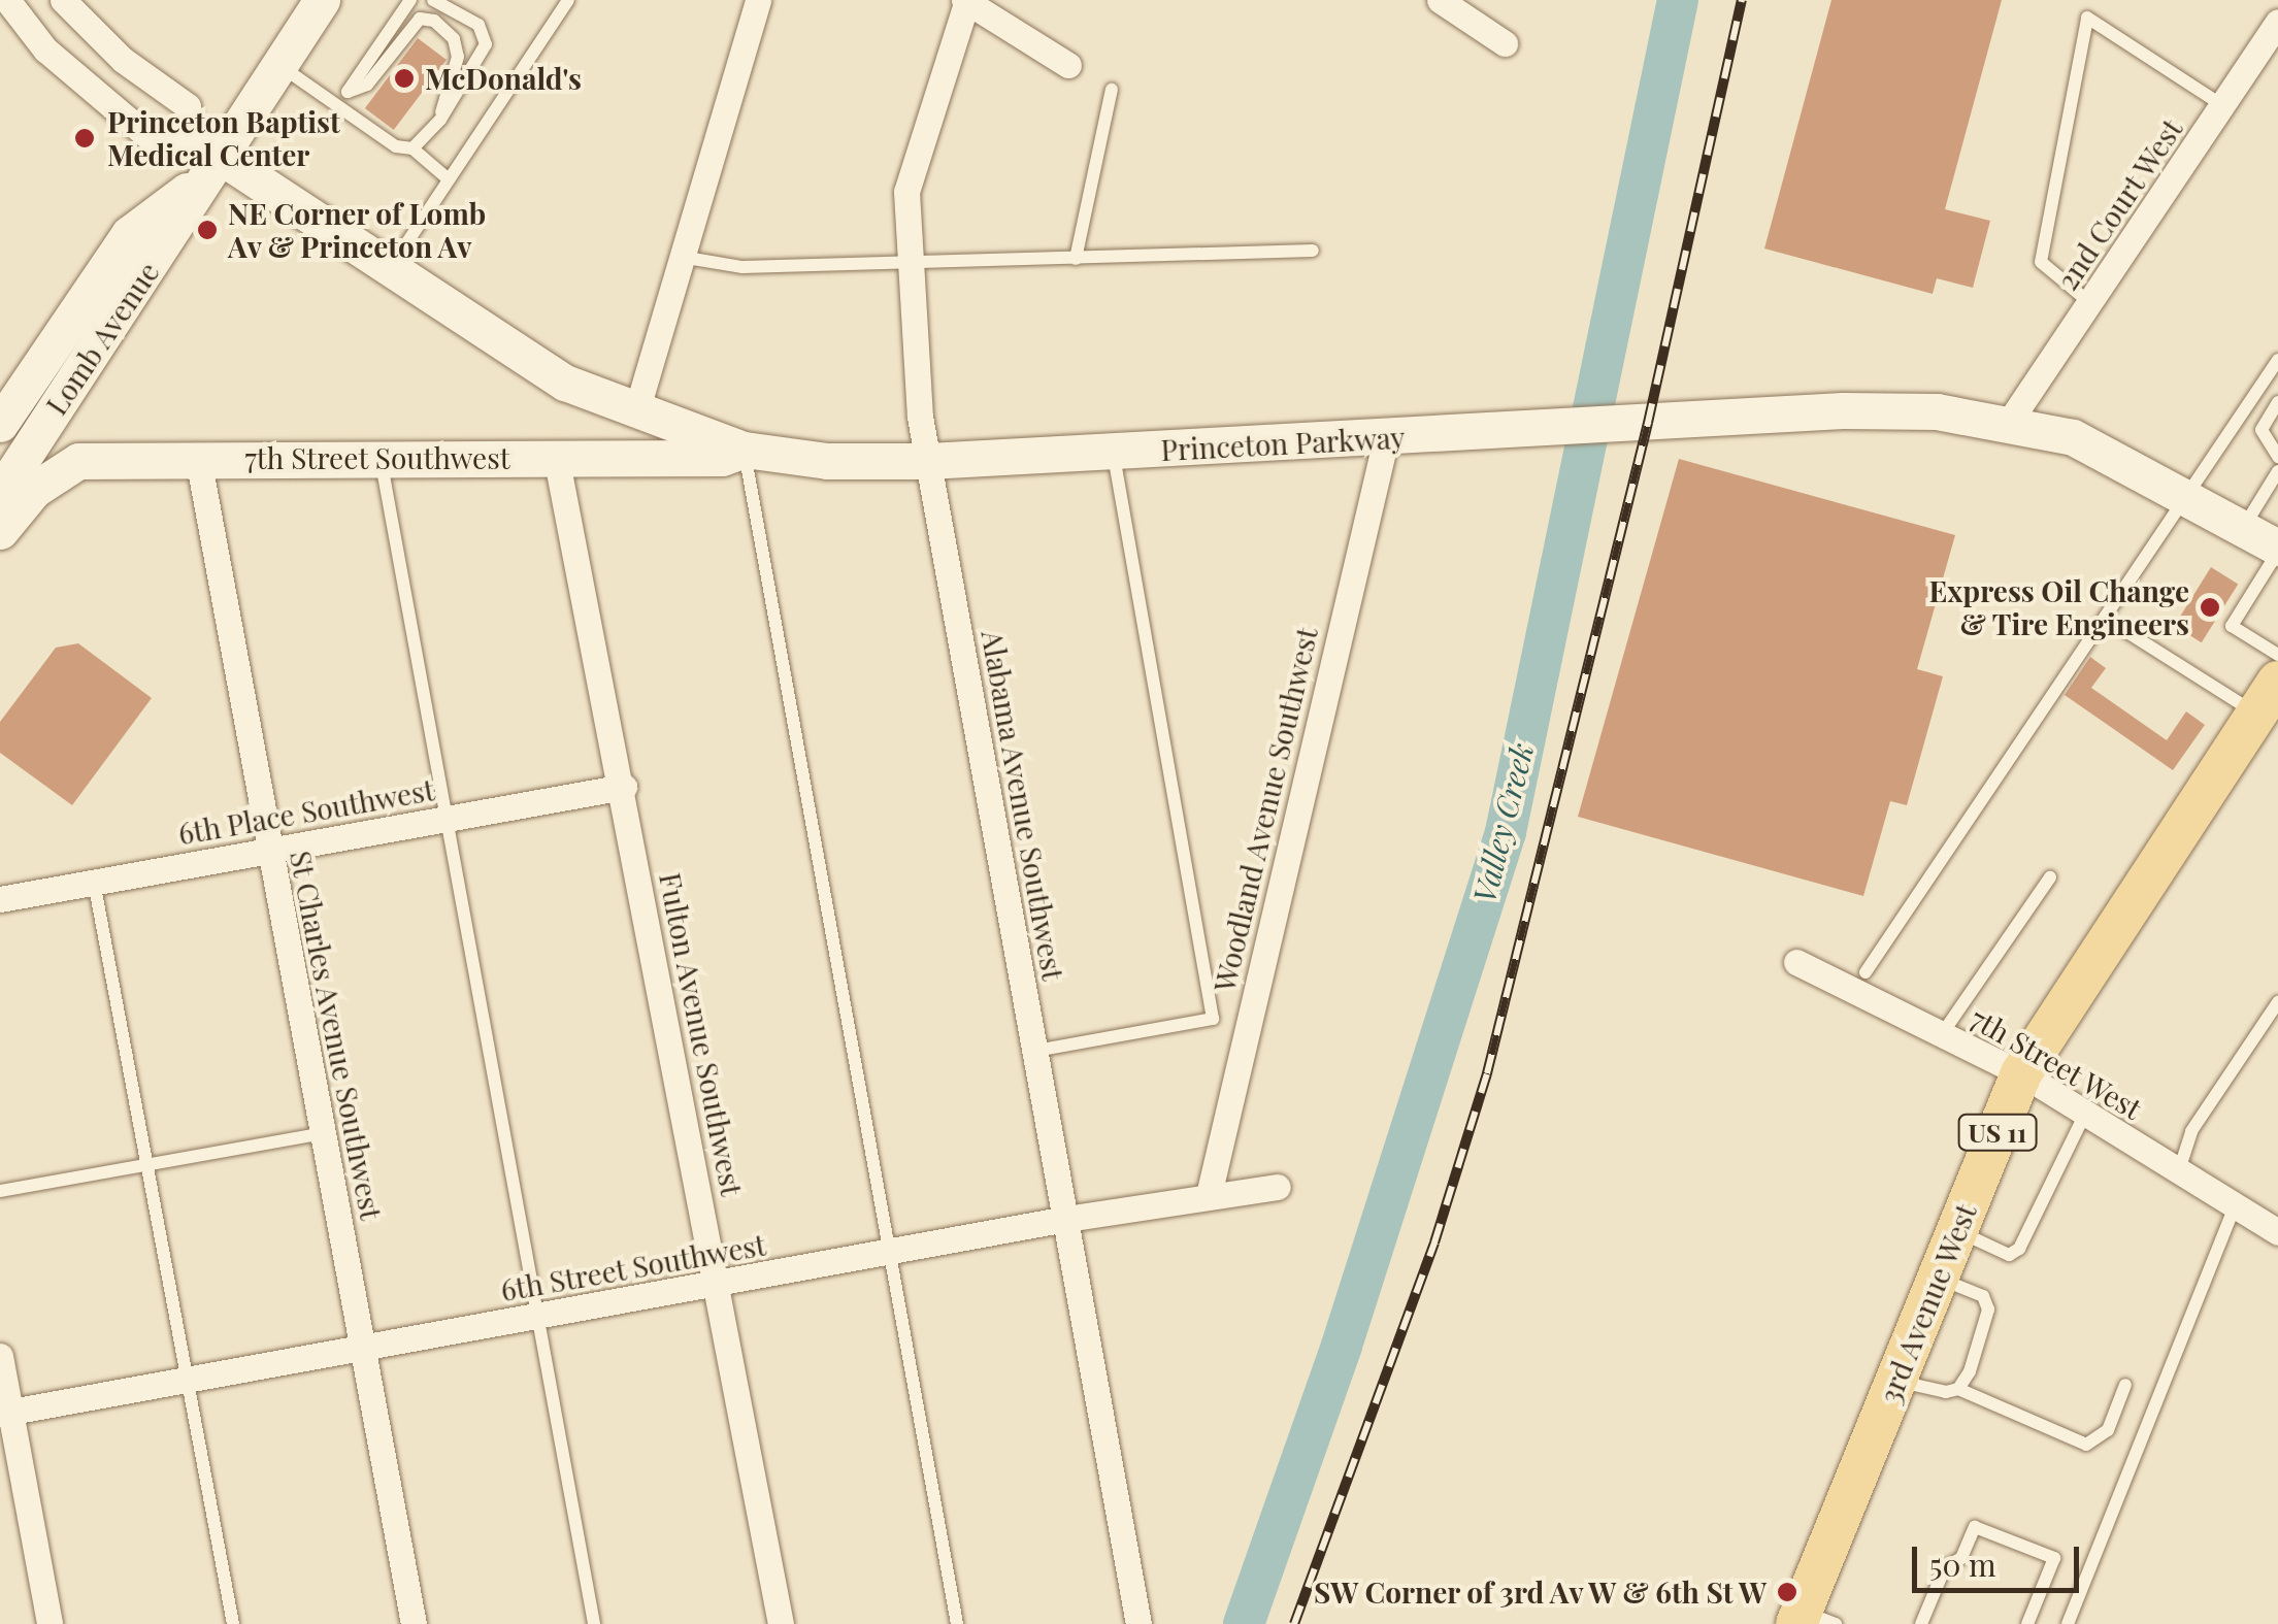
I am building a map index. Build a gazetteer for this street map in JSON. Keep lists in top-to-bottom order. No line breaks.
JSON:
{"streets":{"main road":["Lomb Avenue","Princeton Parkway","7th Street Southwest","US 11","3rd Avenue West"],"street":["2nd Court West","Alabama Avenue Southwest","Woodland Avenue Southwest","6th Place Southwest","Fulton Avenue Southwest","St Charles Avenue Southwest","7th Street West","6th Street Southwest"]},"crossings":[["2nd Court West","Princeton Parkway"],["Princeton Parkway","7th Street Southwest"],["Princeton Parkway","Alabama Avenue Southwest"],["Princeton Parkway","Woodland Avenue Southwest"],["Princeton Parkway","Fulton Avenue Southwest"],["7th Street Southwest","Fulton Avenue Southwest"],["7th Street Southwest","St Charles Avenue Southwest"],["Alabama Avenue Southwest","6th Street Southwest"],["Woodland Avenue Southwest","6th Street Southwest"],["6th Place Southwest","Fulton Avenue Southwest"],["6th Place Southwest","St Charles Avenue Southwest"],["Fulton Avenue Southwest","6th Street Southwest"],["St Charles Avenue Southwest","6th Street Southwest"],["7th Street West","3rd Avenue West"]],"water":["Valley Creek"],"places":["McDonald's","Princeton Baptist Medical Center","NE Corner of Lomb Av & Princeton Av","Express Oil Change & Tire Engineers","SW Corner of 3rd Av W & 6th St W"],"scale_bar":"50 m"}
